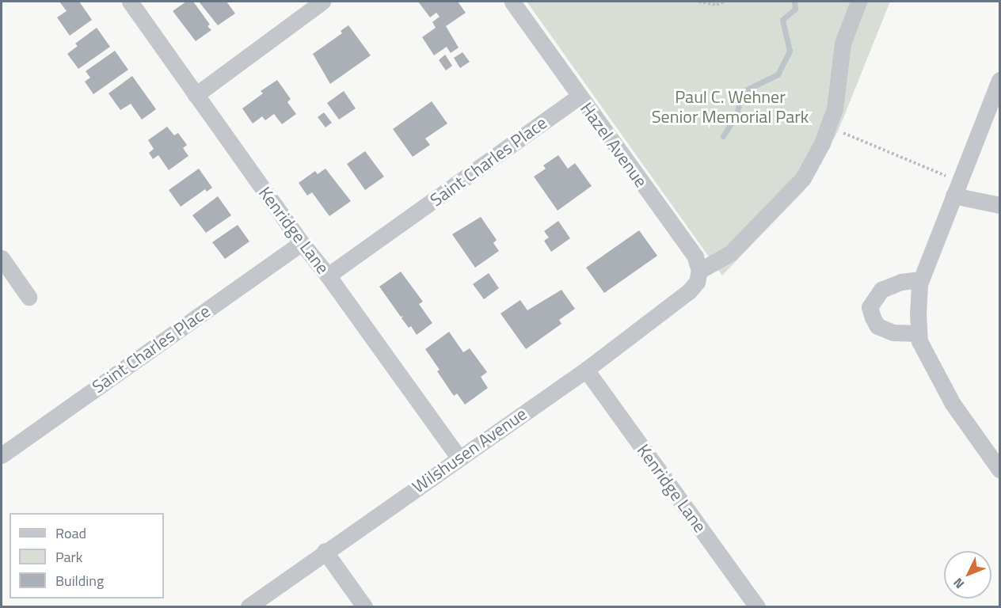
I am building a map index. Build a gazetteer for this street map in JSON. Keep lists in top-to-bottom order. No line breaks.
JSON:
{"streets":{"street":["Hazel Avenue","Saint Charles Place","Kenridge Lane","Wilshusen Avenue"]},"crossings":[["Hazel Avenue","Saint Charles Place"],["Hazel Avenue","Wilshusen Avenue"],["Saint Charles Place","Kenridge Lane"],["Kenridge Lane","Wilshusen Avenue"]],"parks":["Paul C. Wehner Senior Memorial Park"],"legend":["Road","Park","Building"],"north":"bottom left"}
